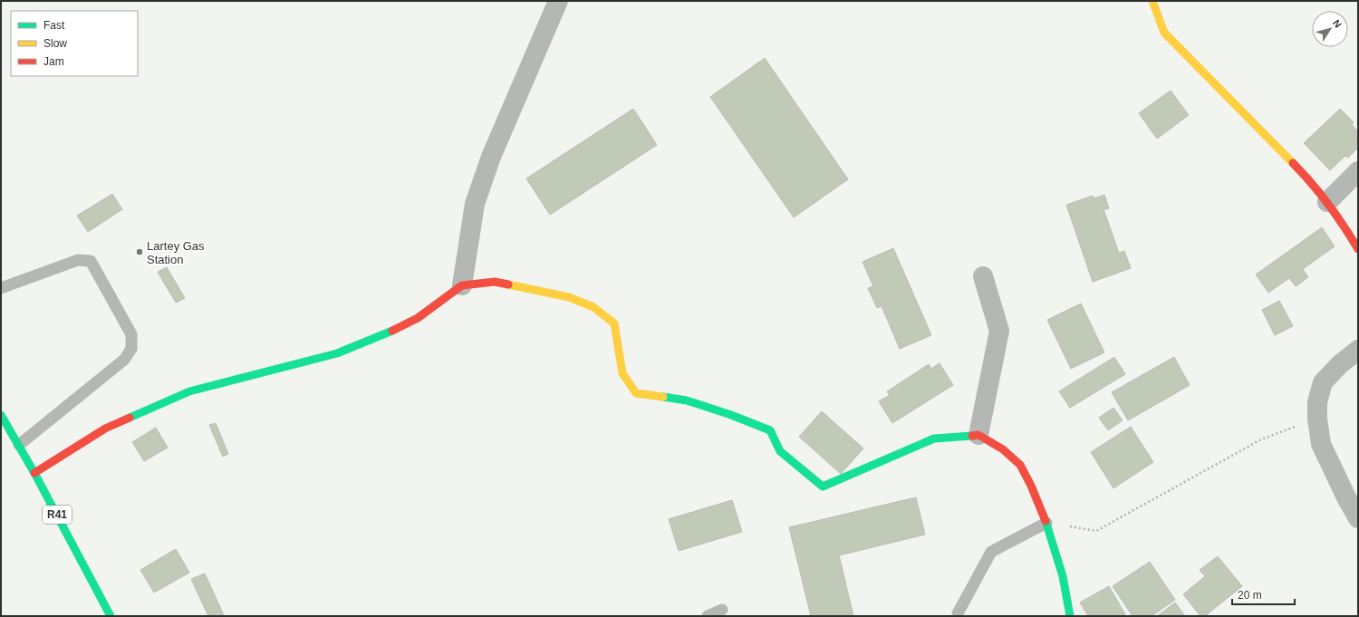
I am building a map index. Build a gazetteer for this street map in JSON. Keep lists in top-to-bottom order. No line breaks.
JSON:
{"streets":{"street":["R41"]},"places":["Lartey Gas Station"],"legend":["Fast","Slow","Jam"],"scale_bar":"20 m","north":"top right"}
